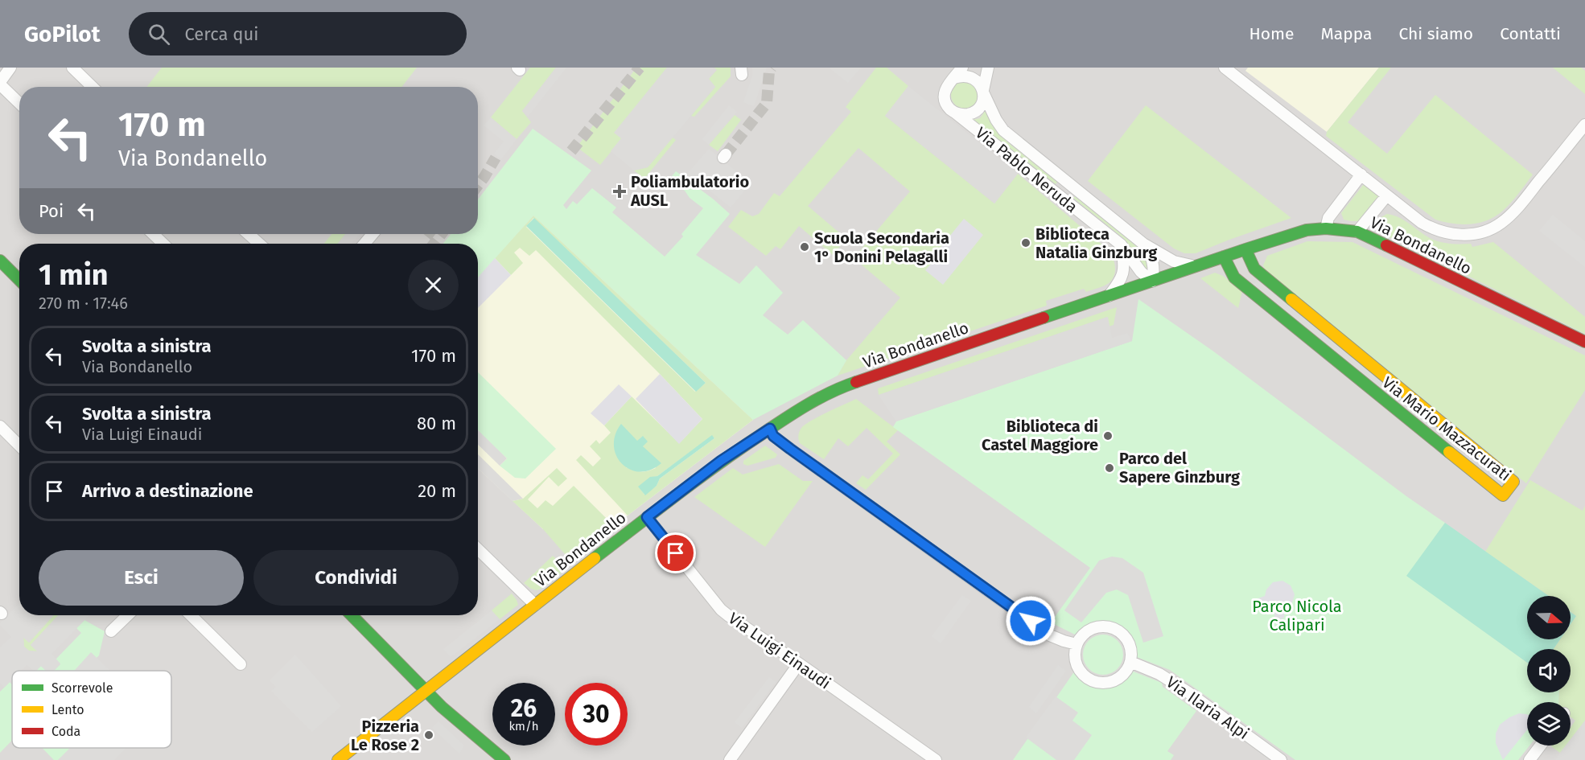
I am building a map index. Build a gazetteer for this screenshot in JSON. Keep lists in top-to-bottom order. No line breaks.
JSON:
{"streets":{"street":["Via Pablo Neruda","Via Bondanello","Via Mario Mazzacurati","Via Luigi Einaudi","Via Ilaria Alpi"]},"crossings":[["Via Pablo Neruda","Via Bondanello"],["Via Bondanello","Via Mario Mazzacurati"],["Via Bondanello","Via Luigi Einaudi"]],"parks":["Parco Nicola Calipari"],"places":{"health":["Poliambulatorio AUSL"],"other":["Biblioteca Natalia Ginzburg","Scuola Secondaria 1° Donini Pelagalli","Biblioteca di Castel Maggiore","Parco del Sapere Ginzburg","Pizzeria Le Rose 2"]},"legend":["Scorrevole","Lento","Coda"],"north":"right","page":{"header":"GoPilot","search":"Cerca qui","nav":["Home","Mappa","Chi siamo","Contatti"],"turn":["170 m","Via Bondanello"],"then":"Poi","heading":["1 min","270 m · 17:46"],"list":[{"name":"Svolta a sinistra","note":"Via Bondanello","value":"170 m"},{"name":"Svolta a sinistra","note":"Via Luigi Einaudi","value":"80 m"},{"name":"Arrivo a destinazione","value":"20 m"}],"buttons":["Esci","Condividi"],"speed":"26 km/h","limit":"30"}}
